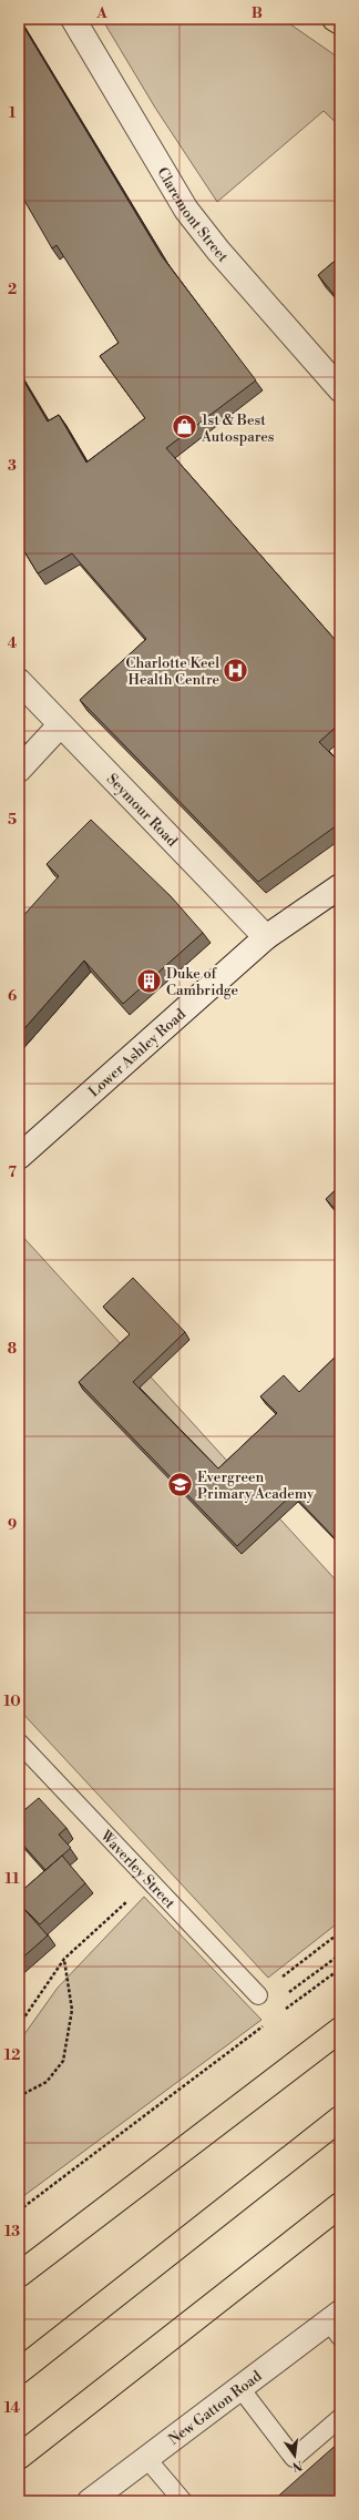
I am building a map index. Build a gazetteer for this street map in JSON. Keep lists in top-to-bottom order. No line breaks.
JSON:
{"streets":{"street":["Claremont Street","Seymour Road","Lower Ashley Road","New Gatton Road"],"lane":["Waverley Street"]},"crossings":[["Seymour Road","Lower Ashley Road"]],"places":{"shop":["1st & Best Autospares"],"hospital":["Charlotte Keel Health Centre"],"building":["Duke of Cambridge"],"school or university":["Evergreen Primary Academy"]},"north":"bottom","grid":{"columns":["A","B"],"rows":["1","2","3","4","5","6","7","8","9","10","11","12","13","14"]}}
